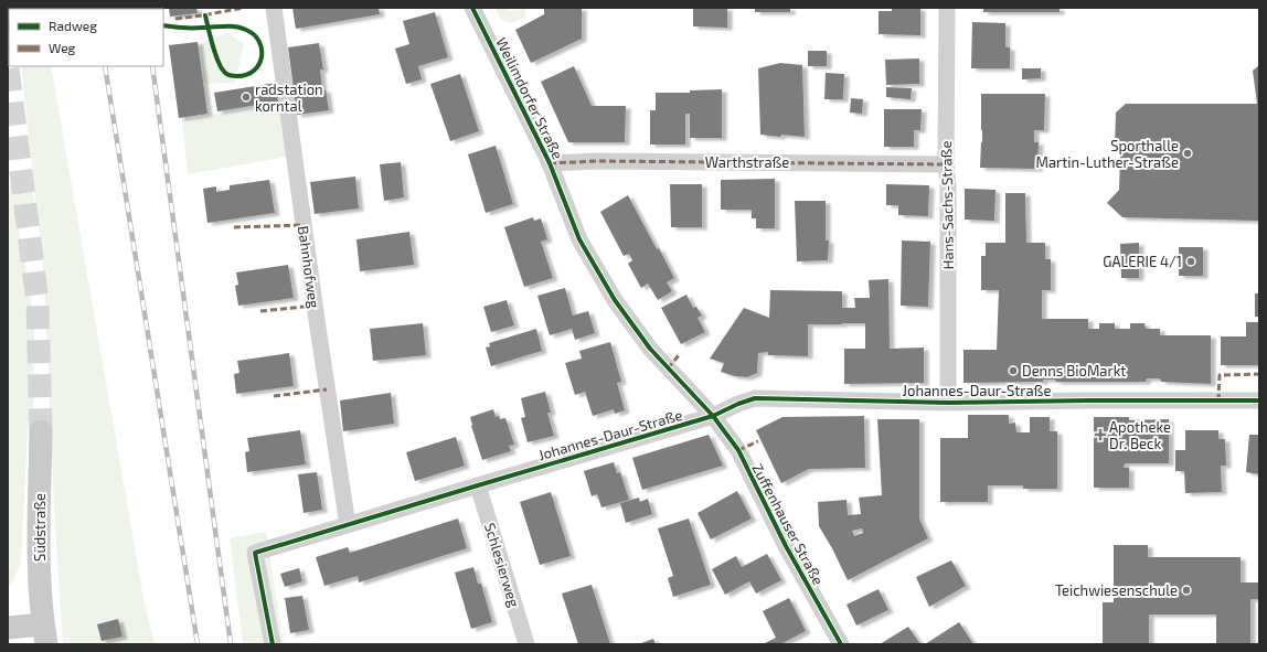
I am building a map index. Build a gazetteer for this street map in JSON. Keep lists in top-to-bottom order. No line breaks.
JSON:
{"streets":{"main road":["Südstraße"],"street":["Weilimdorfer Straße","Warthstraße","Hans-Sachs-Straße","Bahnhofweg","Johannes-Daur-Straße","Zuffenhauser Straße","Schlesierweg"]},"crossings":[["Weilimdorfer Straße","Warthstraße"],["Weilimdorfer Straße","Johannes-Daur-Straße"],["Weilimdorfer Straße","Zuffenhauser Straße"],["Warthstraße","Hans-Sachs-Straße"],["Hans-Sachs-Straße","Johannes-Daur-Straße"],["Bahnhofweg","Johannes-Daur-Straße"],["Johannes-Daur-Straße","Zuffenhauser Straße"],["Johannes-Daur-Straße","Schlesierweg"]],"places":{"other":["radstation korntal","Sporthalle Martin-Luther-Straße","GALERIE 4/1","Denns BioMarkt","Teichwiesenschule"],"health":["Apotheke Dr. Beck"]},"legend":["Radweg","Weg"]}
